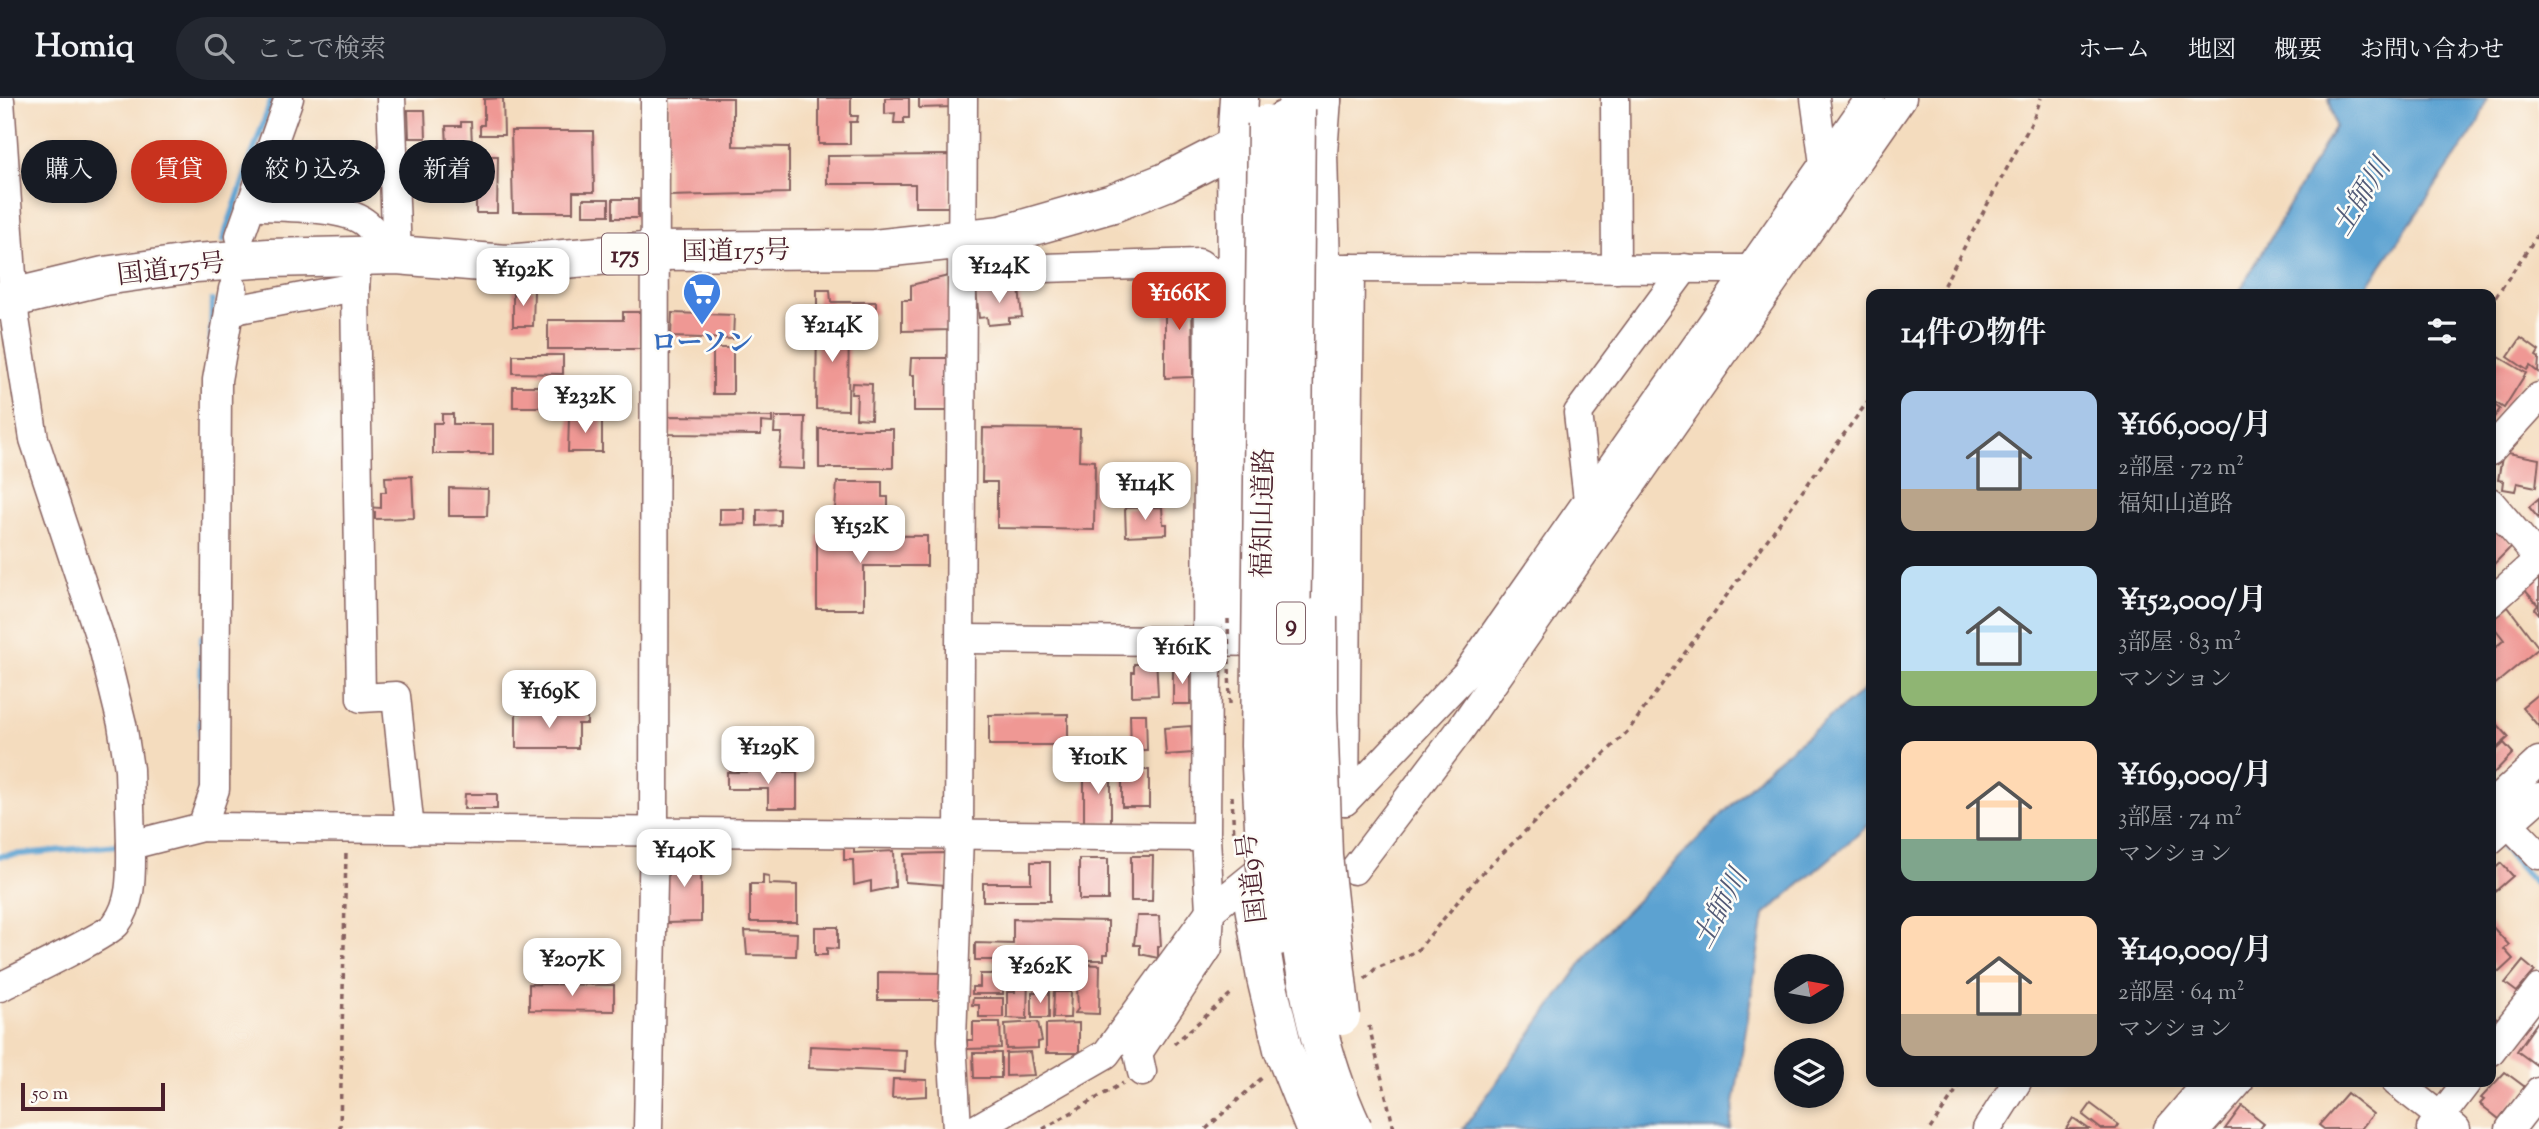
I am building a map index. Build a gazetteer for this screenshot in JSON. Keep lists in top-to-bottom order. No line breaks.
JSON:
{"streets":{"highway":["国道175号","175","福知山道路","9","国道9号"]},"crossings":[["国道175号","福知山道路"],["国道175号","9"],["国道175号","国道9号"],["福知山道路","9"],["9","国道9号"]],"water":["土師川"],"places":{"supermarket":["ローソン"]},"scale_bar":"50 m","north":"right","page":{"header":"Homiq","search":"ここで検索","nav":["ホーム","地図","概要","お問い合わせ"],"chip":["購入","賃貸","絞り込み","新着"],"price":["¥124K","¥192K","¥166K","¥214K","¥232K","¥114K","¥152K","¥161K","¥169K","¥129K","¥101K","¥140K","¥207K","¥262K"],"heading":"14件の物件","list":[{"name":"¥166,000/月","note":"2部屋 · 72 m² · 福知山道路"},{"name":"¥152,000/月","note":"3部屋 · 83 m² · マンション"},{"name":"¥169,000/月","note":"3部屋 · 74 m² · マンション"},{"name":"¥140,000/月","note":"2部屋 · 64 m² · マンション"}],"scale":"50 m"}}
